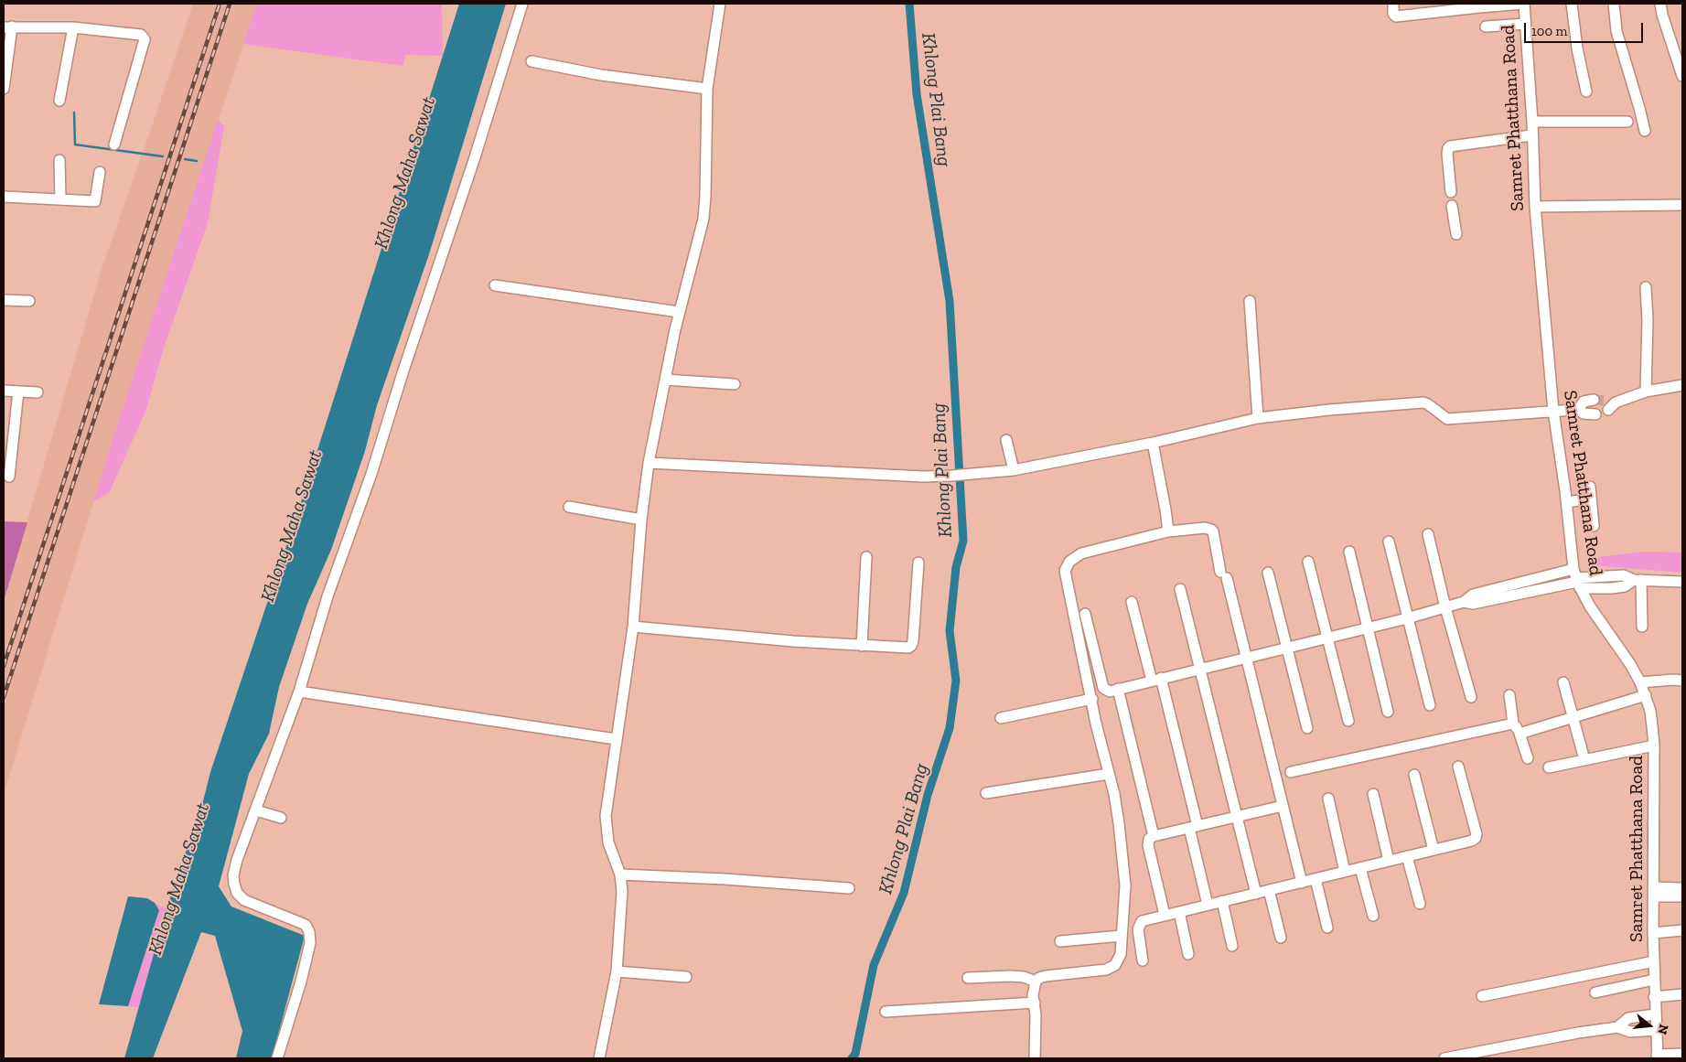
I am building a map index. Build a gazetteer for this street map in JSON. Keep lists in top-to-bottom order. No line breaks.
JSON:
{"streets":{"street":["Samret Phatthana Road"]},"water":["Khlong Plai Bang","Khlong Maha Sawat"],"scale_bar":"100 m","north":"right"}
